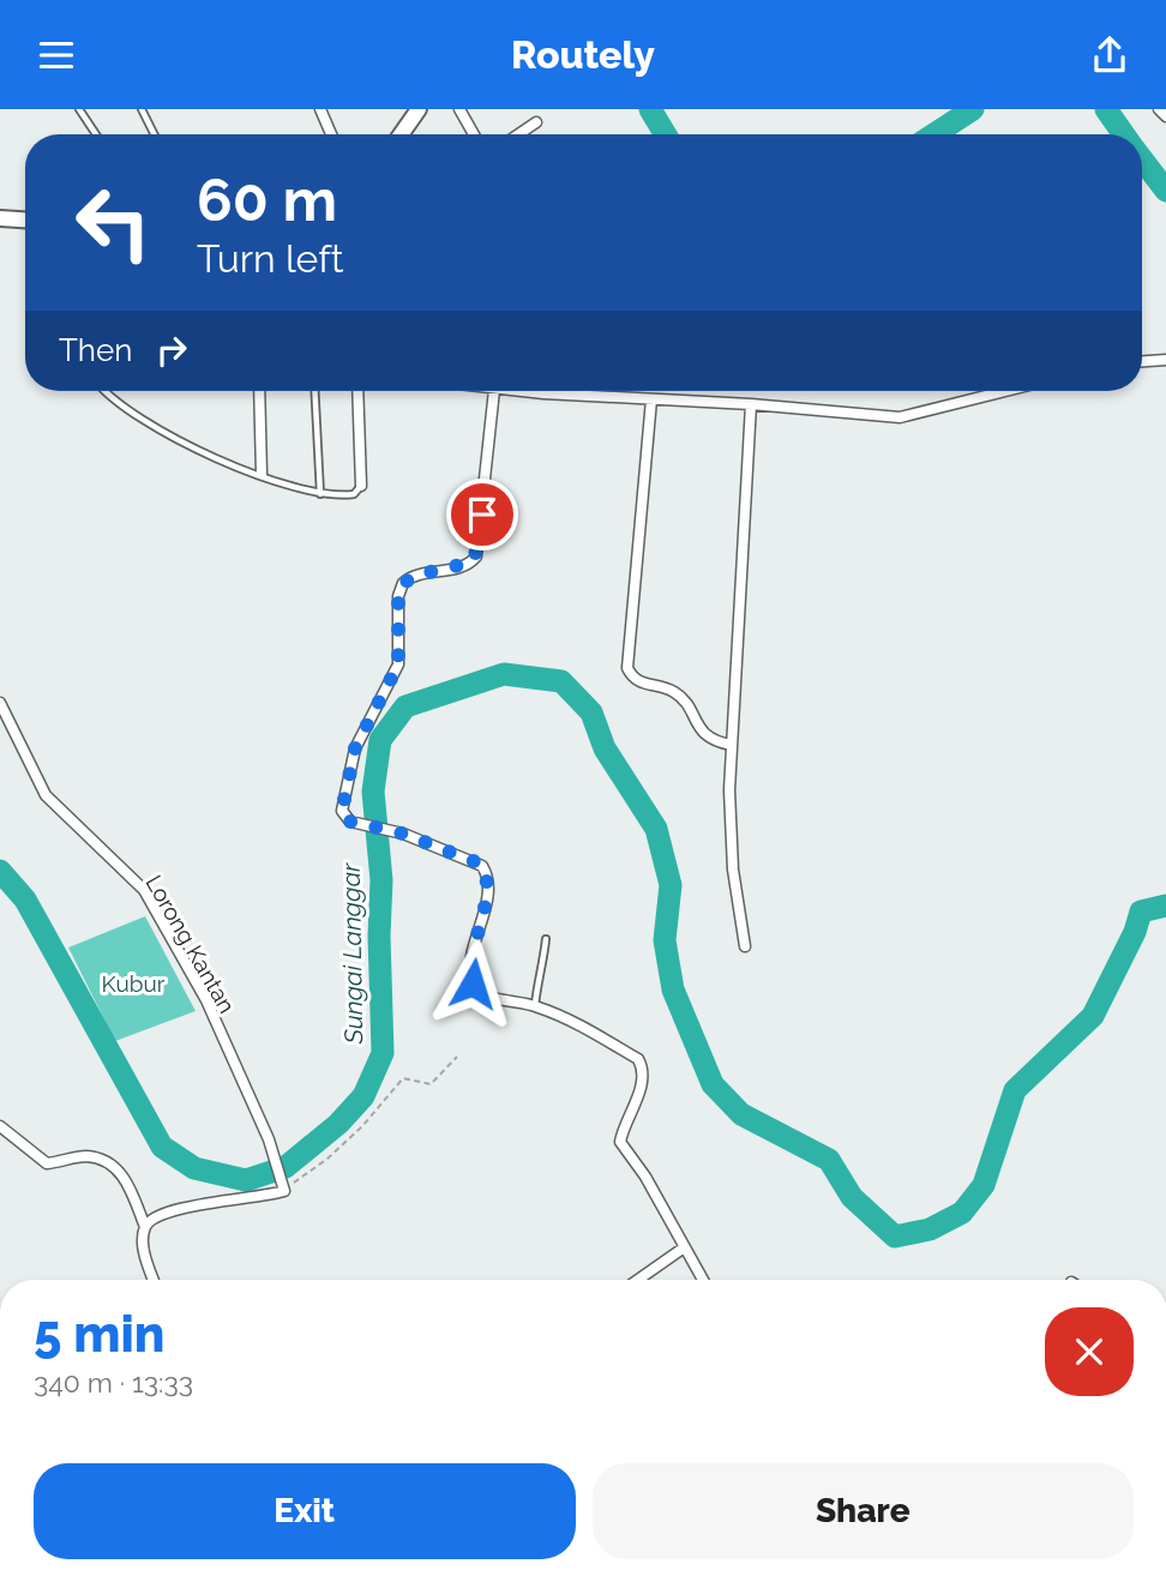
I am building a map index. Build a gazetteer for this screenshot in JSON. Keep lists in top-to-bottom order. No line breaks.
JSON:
{"streets":{"street":["Lorong Kantan"]},"water":["Sungai Langgar"],"parks":["Kubur"],"page":{"header":"Routely","turn":["60 m","Turn left"],"then":"Then","heading":["5 min","340 m · 13:33"],"buttons":["Exit","Share"]}}
